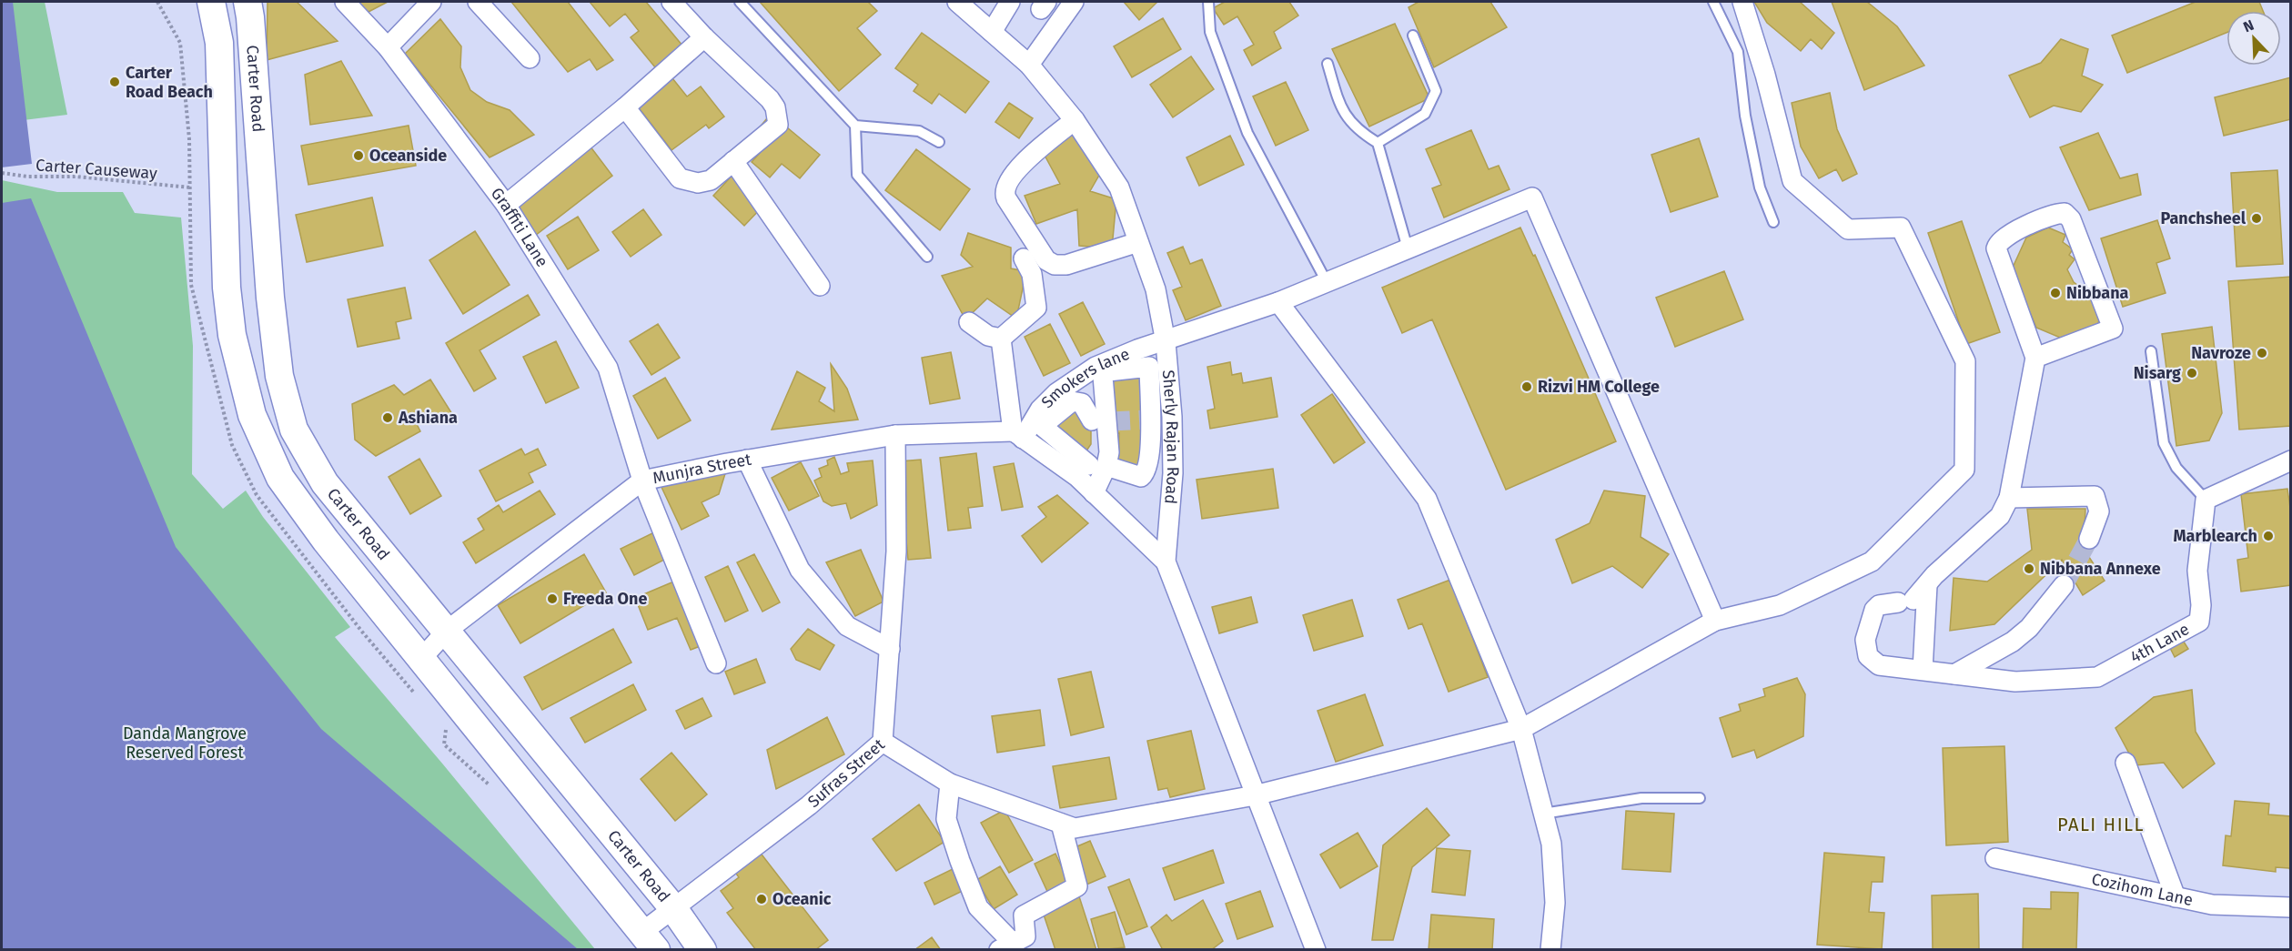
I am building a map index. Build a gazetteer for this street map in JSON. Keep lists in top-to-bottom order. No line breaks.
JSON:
{"streets":{"main road":["Carter Road"],"street":["Graffiti Lane","Smokers lane","Sherly Rajan Road","Munjra Street","4th Lane","Sufras Street","Cozihom Lane"],"path":["Carter Causeway"]},"crossings":[["Carter Road","Munjra Street"],["Carter Road","Sufras Street"],["Graffiti Lane","Munjra Street"],["Smokers lane","Sherly Rajan Road"],["Smokers lane","Munjra Street"],["Munjra Street","Sufras Street"]],"districts":["PALI HILL"],"parks":["Danda Mangrove Reserved Forest"],"places":["Carter Road Beach","Oceanside","Panchsheel","Nibbana","Navroze","Nisarg","Rizvi HM College","Ashiana","Marblearch","Nibbana Annexe","Freeda One","Oceanic"],"north":"top left"}
